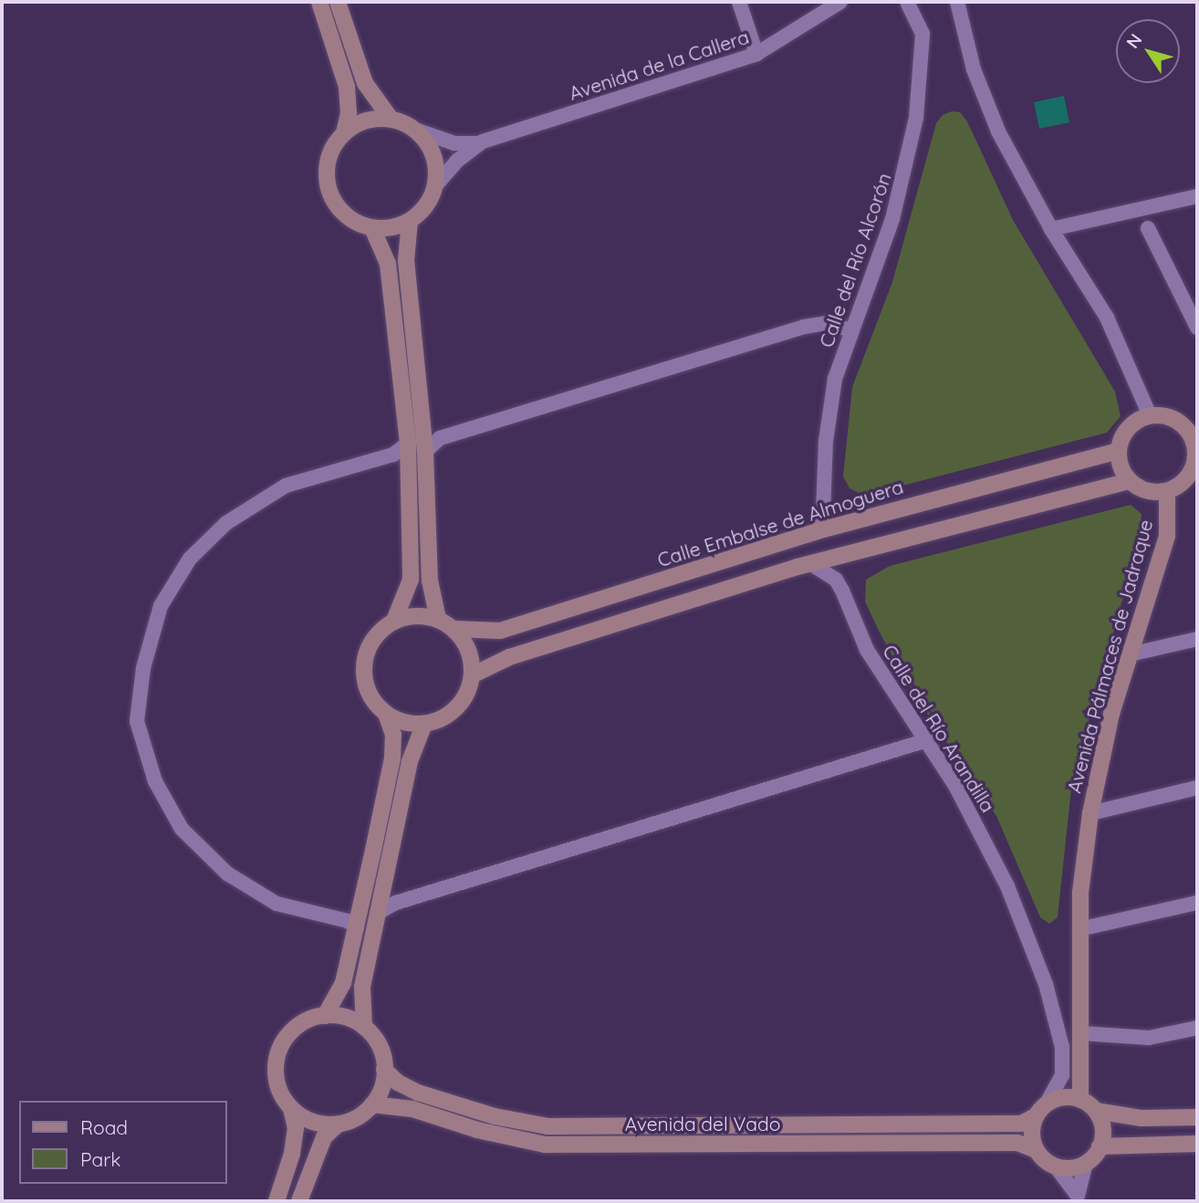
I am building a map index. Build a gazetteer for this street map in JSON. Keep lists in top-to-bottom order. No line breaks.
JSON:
{"streets":{"main road":["Calle Embalse de Almoguera","Avenida Pálmaces de Jadraque","Avenida del Vado"],"street":["Avenida de la Callera","Calle del Río Alcorón","Calle del Río Arandilla"]},"crossings":[["Calle del Río Alcorón","Calle Embalse de Almoguera"],["Calle Embalse de Almoguera","Avenida Pálmaces de Jadraque"],["Avenida Pálmaces de Jadraque","Calle del Río Arandilla"],["Avenida Pálmaces de Jadraque","Avenida del Vado"],["Calle del Río Arandilla","Avenida del Vado"]],"legend":["Road","Park"],"north":"top left"}
